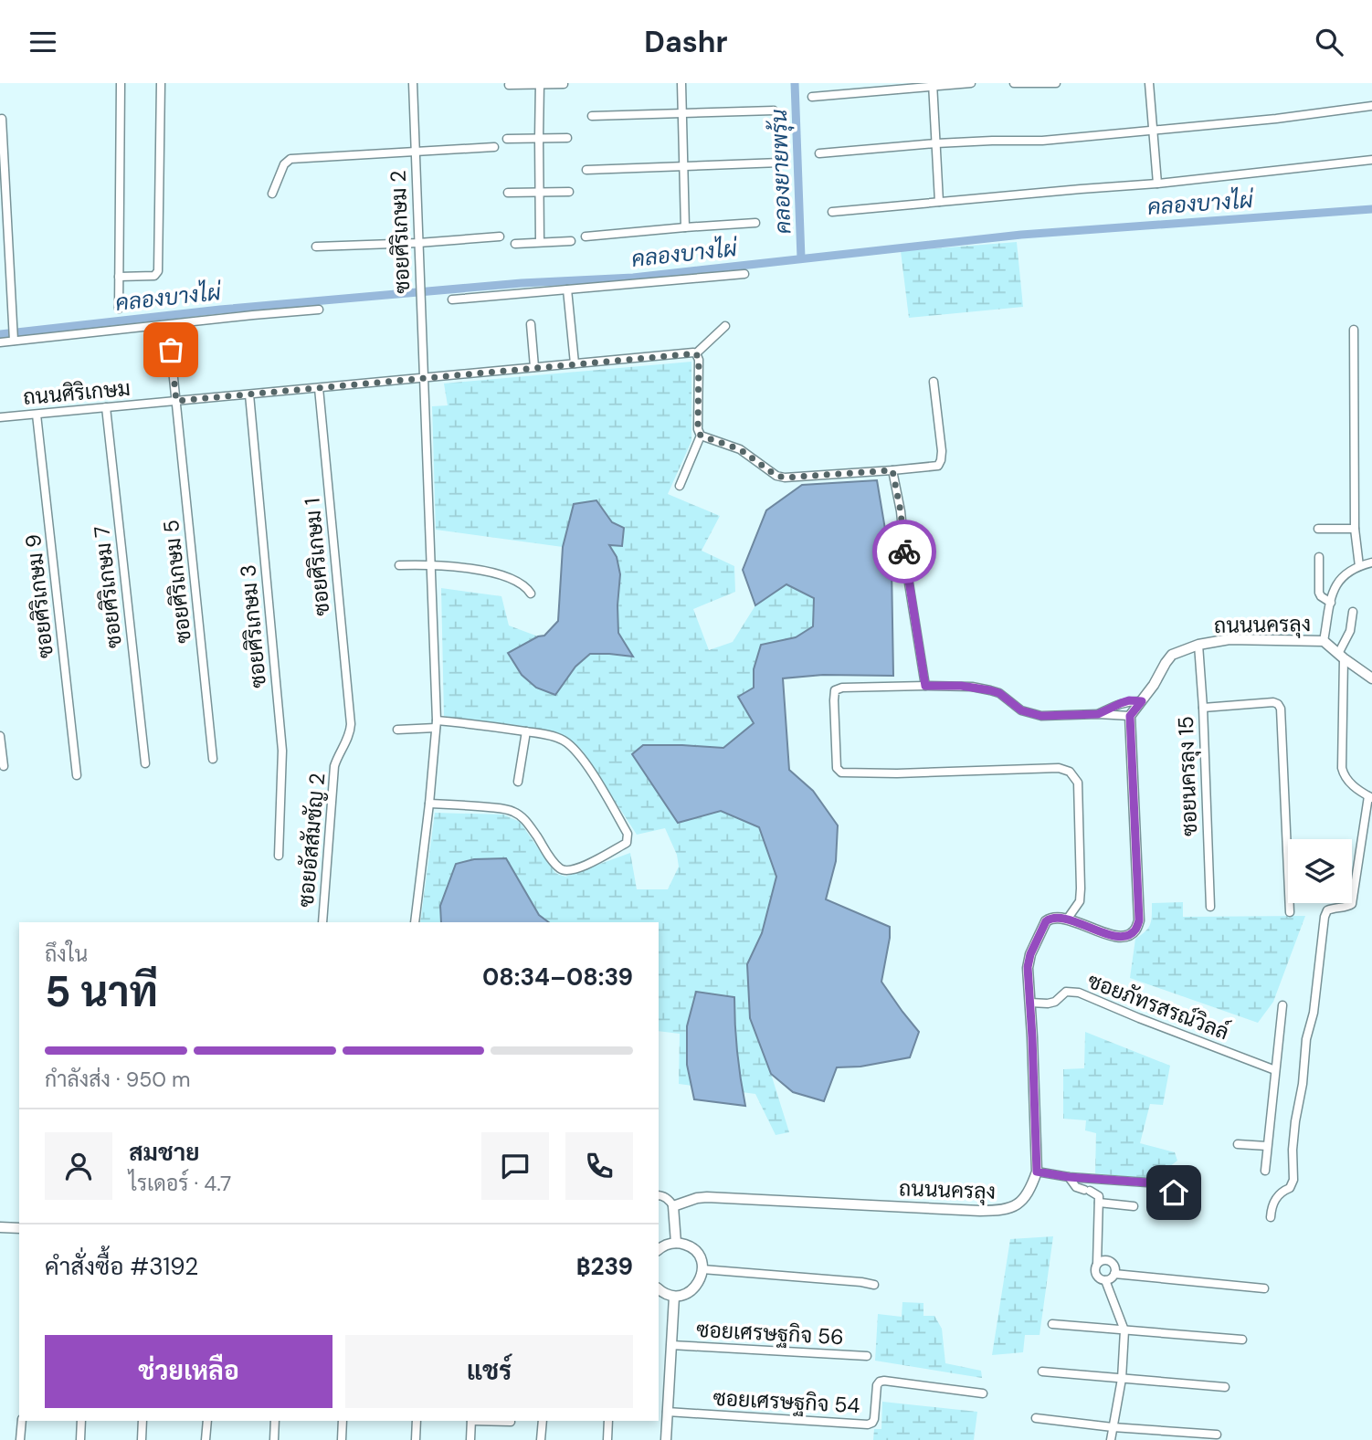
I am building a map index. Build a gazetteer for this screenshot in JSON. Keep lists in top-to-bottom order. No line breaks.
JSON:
{"streets":{"street":["ซอยศิริเกษม 2","ถนนศิริเกษม","ซอยศิริเกษม 1","ซอยศิริเกษม 5","ซอยศิริเกษม 7","ซอยศิริเกษม 9","ถนนนครลุง","ซอยศิริเกษม 3","ซอยนครลุง 15","ซอยอัสสัมชัญ 2","ซอยภัทรสรณ์วิลล์","ซอยเศรษฐกิจ 56","ซอยเศรษฐกิจ 54"]},"crossings":[["ซอยศิริเกษม 2","ถนนศิริเกษม"],["ถนนศิริเกษม","ซอยศิริเกษม 1"],["ถนนศิริเกษม","ซอยศิริเกษม 5"],["ถนนศิริเกษม","ซอยศิริเกษม 7"],["ถนนศิริเกษม","ซอยศิริเกษม 9"],["ถนนศิริเกษม","ซอยศิริเกษม 3"],["ซอยศิริเกษม 1","ซอยอัสสัมชัญ 2"],["ถนนนครลุง","ซอยนครลุง 15"],["ถนนนครลุง","ซอยภัทรสรณ์วิลล์"]],"water":["คลองยายพรุ้น","คลองบางไผ่"],"page":{"header":"Dashr","heading":["5 นาที","ถึงใน","08:34–08:39"],"panel":["สมชาย","ไรเดอร์ · 4.7","คำสั่งซื้อ #3192","฿239"],"bar":"กำลังส่ง · 950 m","buttons":["ช่วยเหลือ","แชร์"]}}
